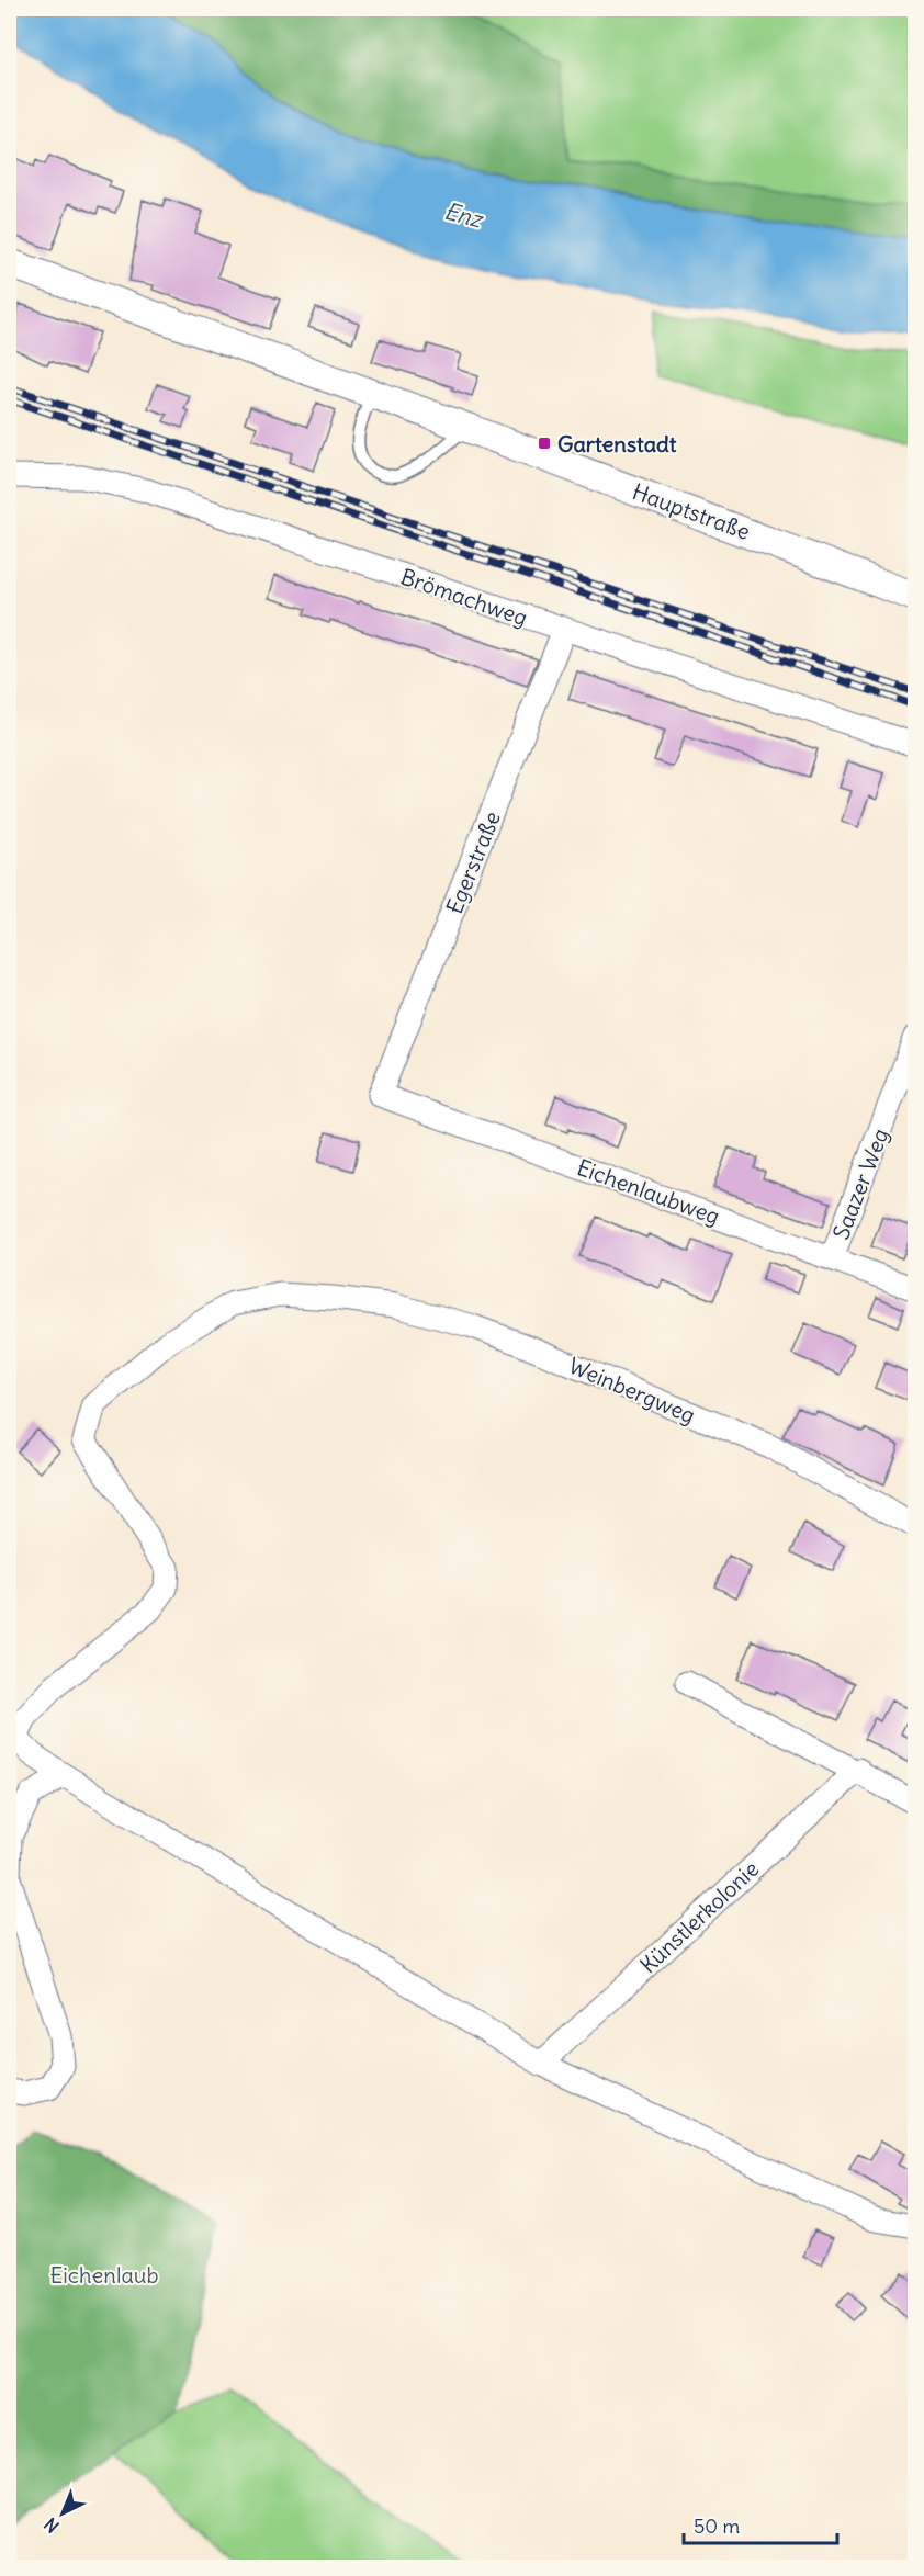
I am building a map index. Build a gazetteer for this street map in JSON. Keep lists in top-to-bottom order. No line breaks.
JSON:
{"streets":{"street":["Hauptstraße","Brömachweg","Egerstraße","Saazer Weg","Eichenlaubweg","Weinbergweg","Künstlerkolonie"]},"crossings":[["Brömachweg","Egerstraße"],["Egerstraße","Eichenlaubweg"],["Saazer Weg","Eichenlaubweg"]],"water":["Enz"],"parks":["Eichenlaub"],"places":{"transit":["Gartenstadt"]},"scale_bar":"50 m","north":"bottom left"}
